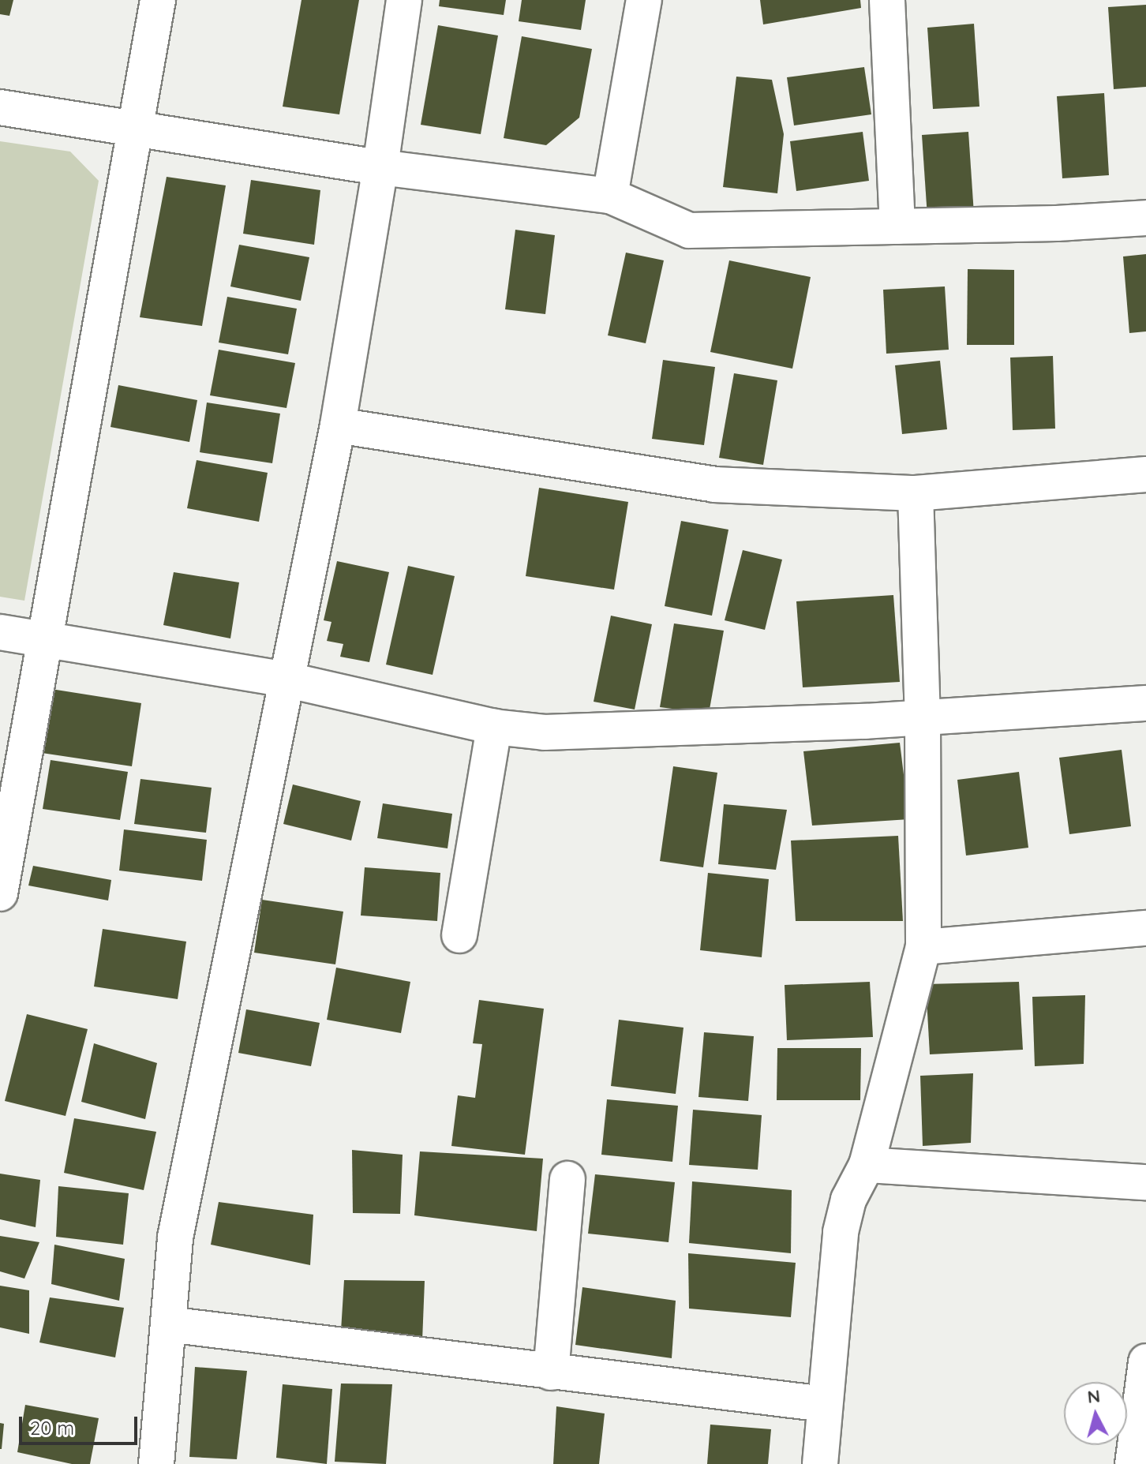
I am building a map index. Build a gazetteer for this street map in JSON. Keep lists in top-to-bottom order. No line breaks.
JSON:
{"scale_bar":"20 m","north":"top"}
